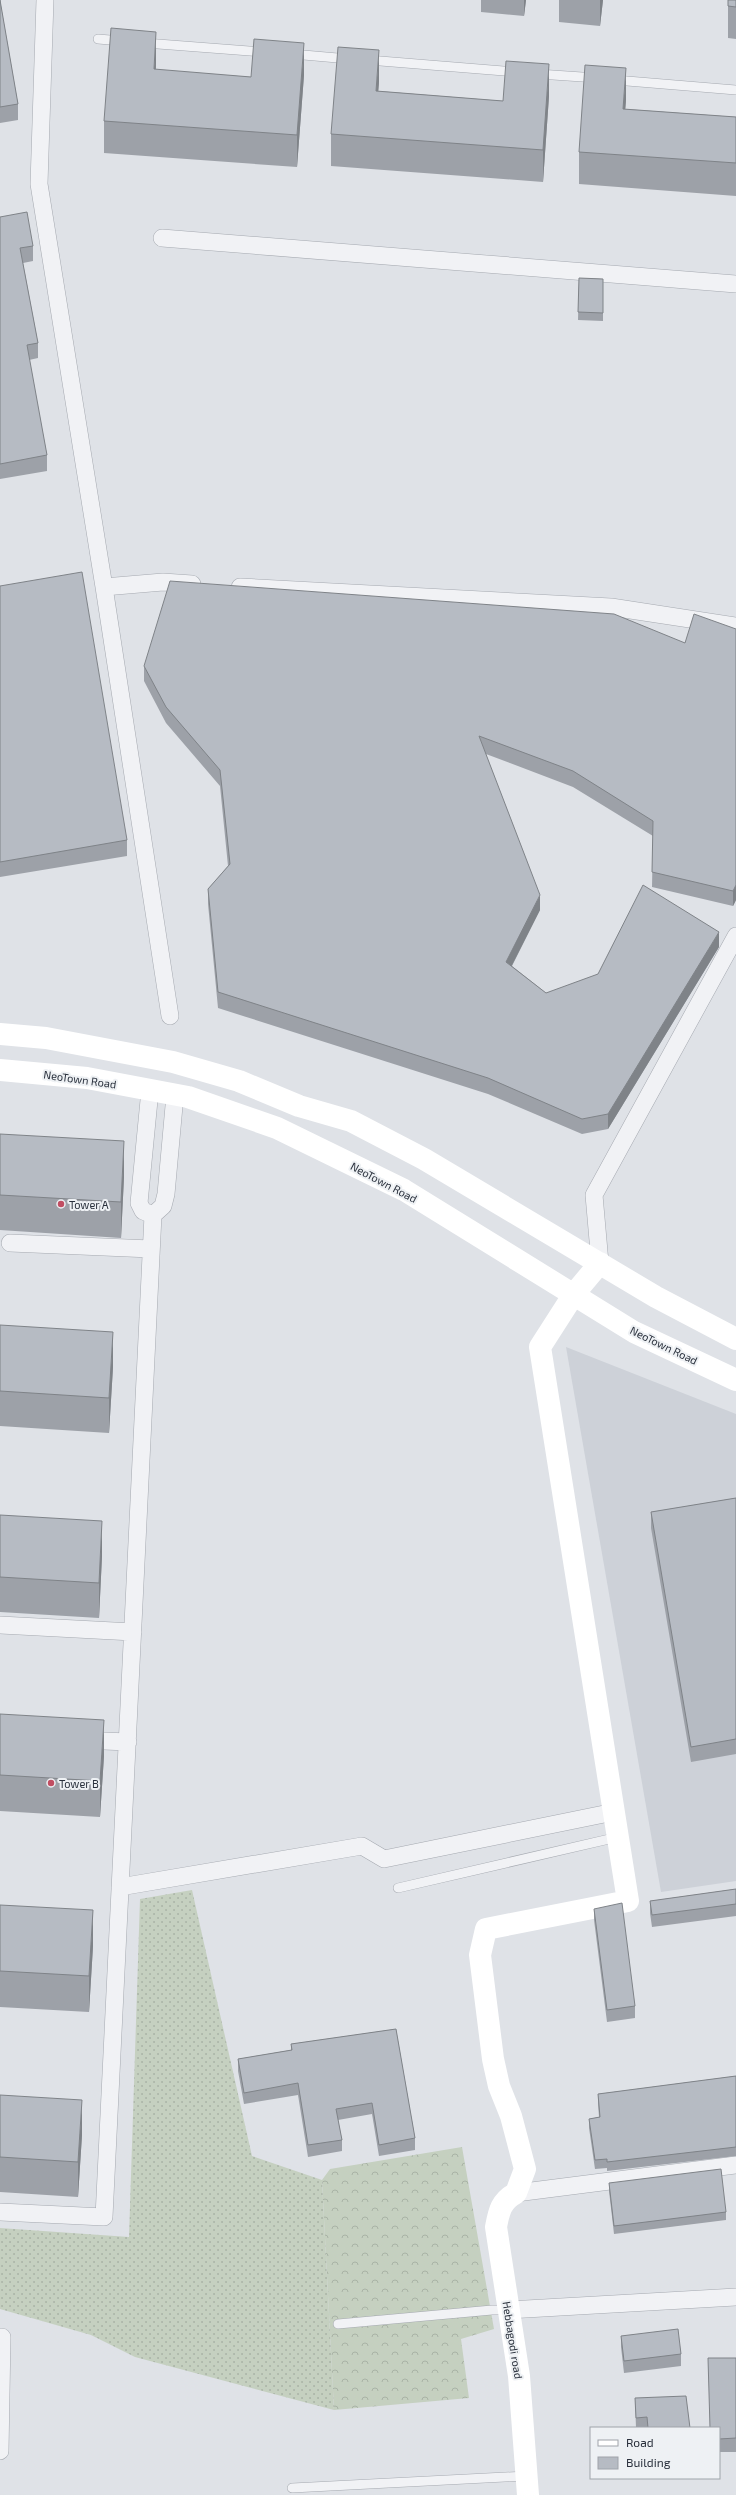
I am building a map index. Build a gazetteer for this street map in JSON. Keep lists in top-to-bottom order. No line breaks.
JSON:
{"streets":{"street":["NeoTown Road","Hebbagodi road"]},"places":["Tower A","Tower B"],"legend":["Road","Building"]}
